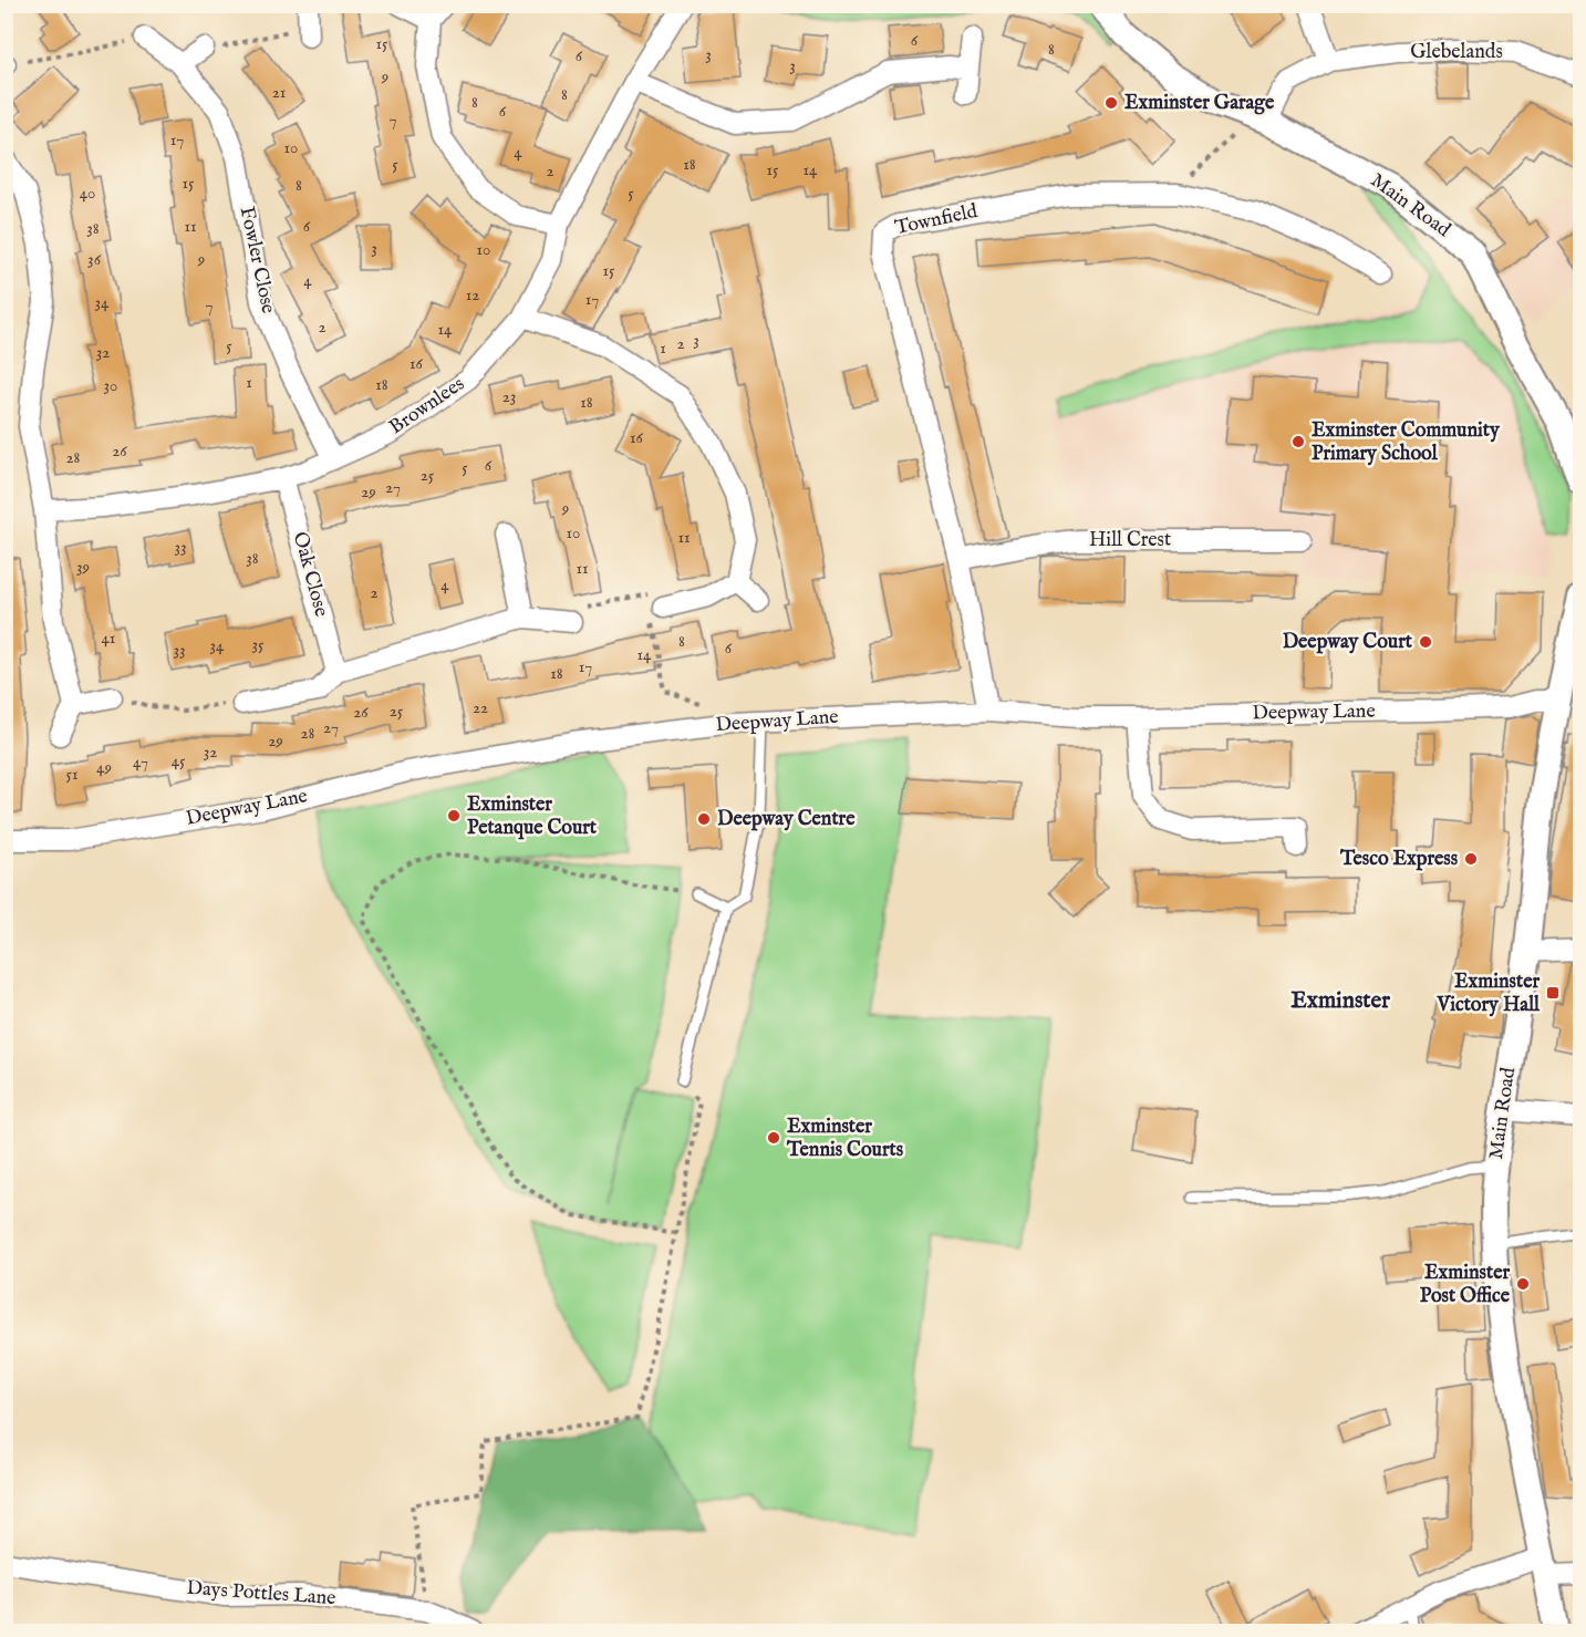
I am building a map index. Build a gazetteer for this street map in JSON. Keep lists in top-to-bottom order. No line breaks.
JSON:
{"streets":{"street":["Glebelands","Main Road","Townfield","Fowler Close","Brownlees","Hill Crest","Oak Close","Deepway Lane","Days Pottles Lane"]},"crossings":[["Glebelands","Main Road"],["Main Road","Deepway Lane"],["Townfield","Hill Crest"],["Townfield","Deepway Lane"],["Fowler Close","Brownlees"],["Brownlees","Oak Close"]],"districts":["Exminster"],"places":{"other":["Exminster Garage","Exminster Community Primary School","Deepway Court","Exminster Petanque Court","Deepway Centre","Tesco Express","Exminster Tennis Courts","Exminster Post Office"],"transit":["Exminster Victory Hall"]},"house_numbers":["6","15","8","3","6","3","9","21","8","8","6","7","17","10","4","5","18","15","14","2","15","8","40","5","11","6","38","3","10","36","9","15","4","12","17","34","7","2","14","3","2","5","1","32","16","1","18","30","23","18","16","26","28","6","5","25","27","29","9","10","11","33","38","39","11","4","2","41","8","35","34","6","33","14","17","18","22","25","26","27","28","29","32","45","47","49","51"]}
